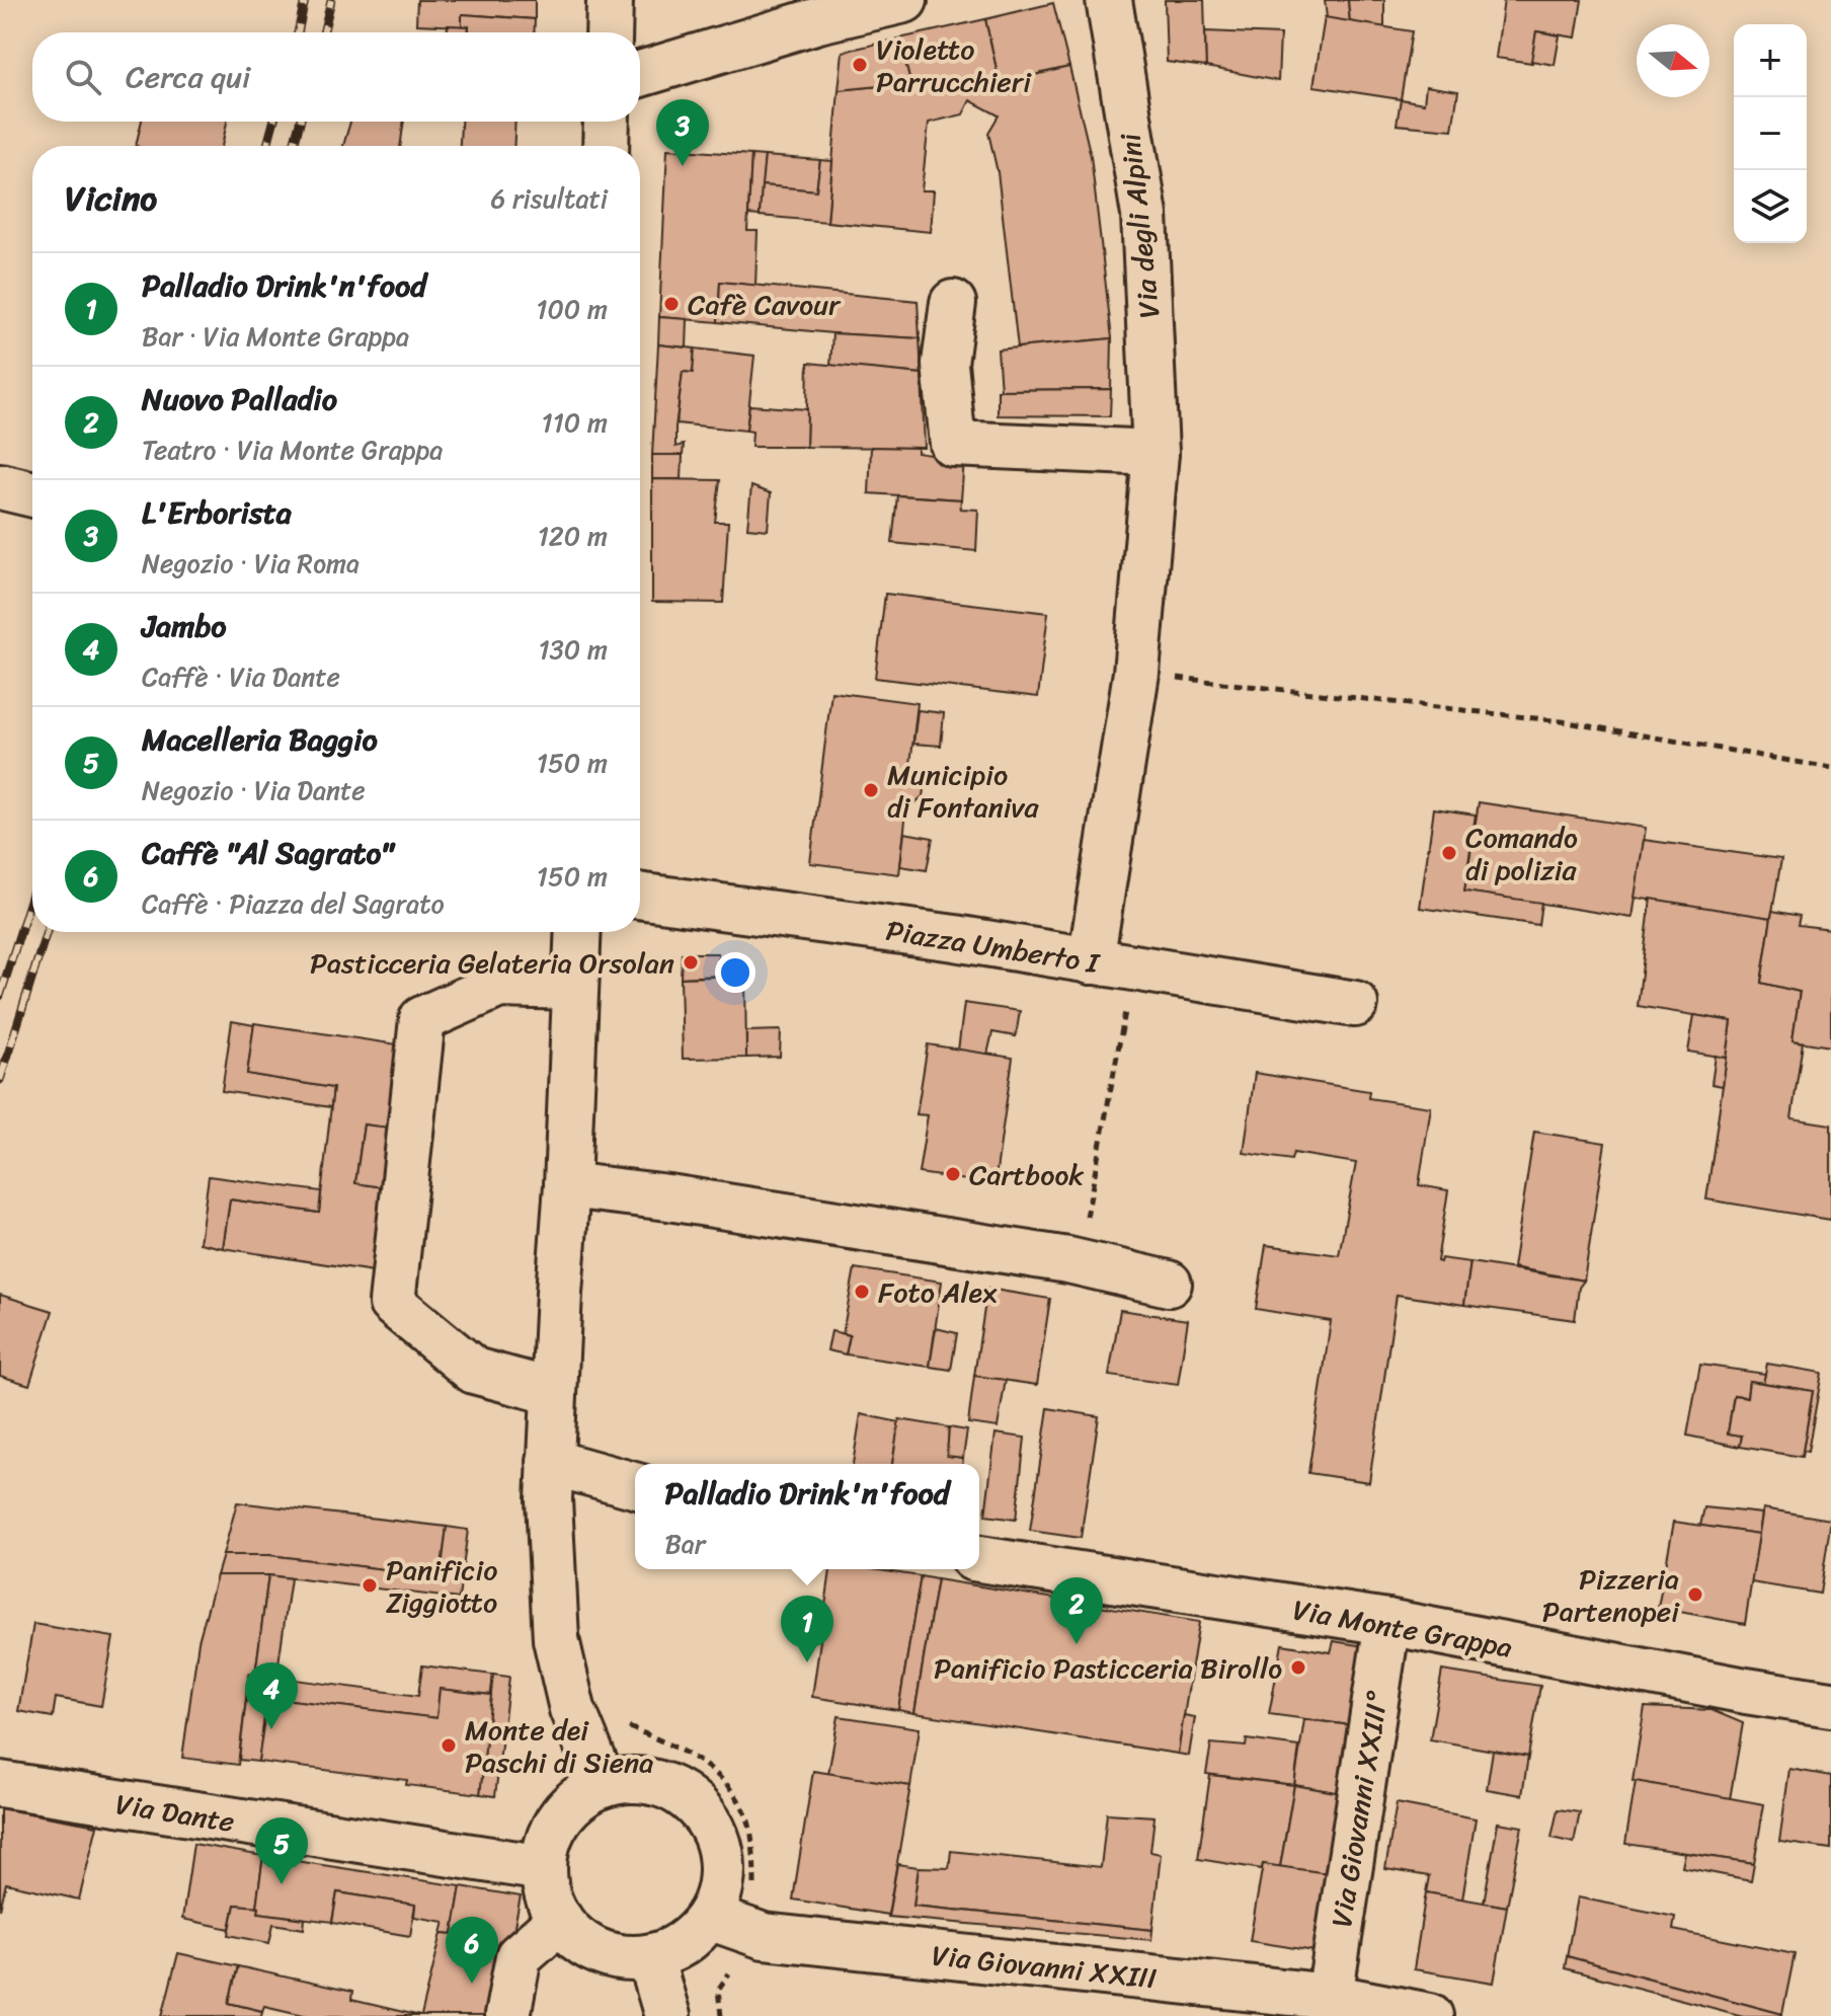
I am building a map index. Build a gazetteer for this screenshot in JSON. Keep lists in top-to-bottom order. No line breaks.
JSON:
{"streets":{"street":["Via degli Alpini","Piazza Umberto I","Via Monte Grappa","Via Giovanni XXIII°","Via Dante","Via Giovanni XXIII"]},"crossings":[["Via degli Alpini","Piazza Umberto I"],["Via Monte Grappa","Via Giovanni XXIII°"],["Via Giovanni XXIII°","Via Giovanni XXIII"],["Via Dante","Via Giovanni XXIII"]],"places":["Violetto Parrucchieri","Cafè Cavour","Municipio di Fontaniva","Comando di polizia","Pasticceria Gelateria Orsolan","Cartbook","Foto Alex","Panificio Ziggiotto","Pizzeria Partenopei","Panificio Pasticceria Birollo","Monte dei Paschi di Siena"],"north":"right","page":{"map_buttons":["+","−"],"search":"Cerca qui","pins":["3","2","1","4","5","6"],"heading":["Vicino","6 risultati"],"list":[{"mark":"1","name":"Palladio Drink'n'food","note":"Bar · Via Monte Grappa","value":"100 m"},{"mark":"2","name":"Nuovo Palladio","note":"Teatro · Via Monte Grappa","value":"110 m"},{"mark":"3","name":"L'Erborista","note":"Negozio · Via Roma","value":"120 m"},{"mark":"4","name":"Jambo","note":"Caffè · Via Dante","value":"130 m"},{"mark":"5","name":"Macelleria Baggio","note":"Negozio · Via Dante","value":"150 m"},{"mark":"6","name":"Caffè \"Al Sagrato\"","note":"Caffè · Piazza del Sagrato","value":"150 m"}],"popup":["Palladio Drink'n'food","Bar"]}}
